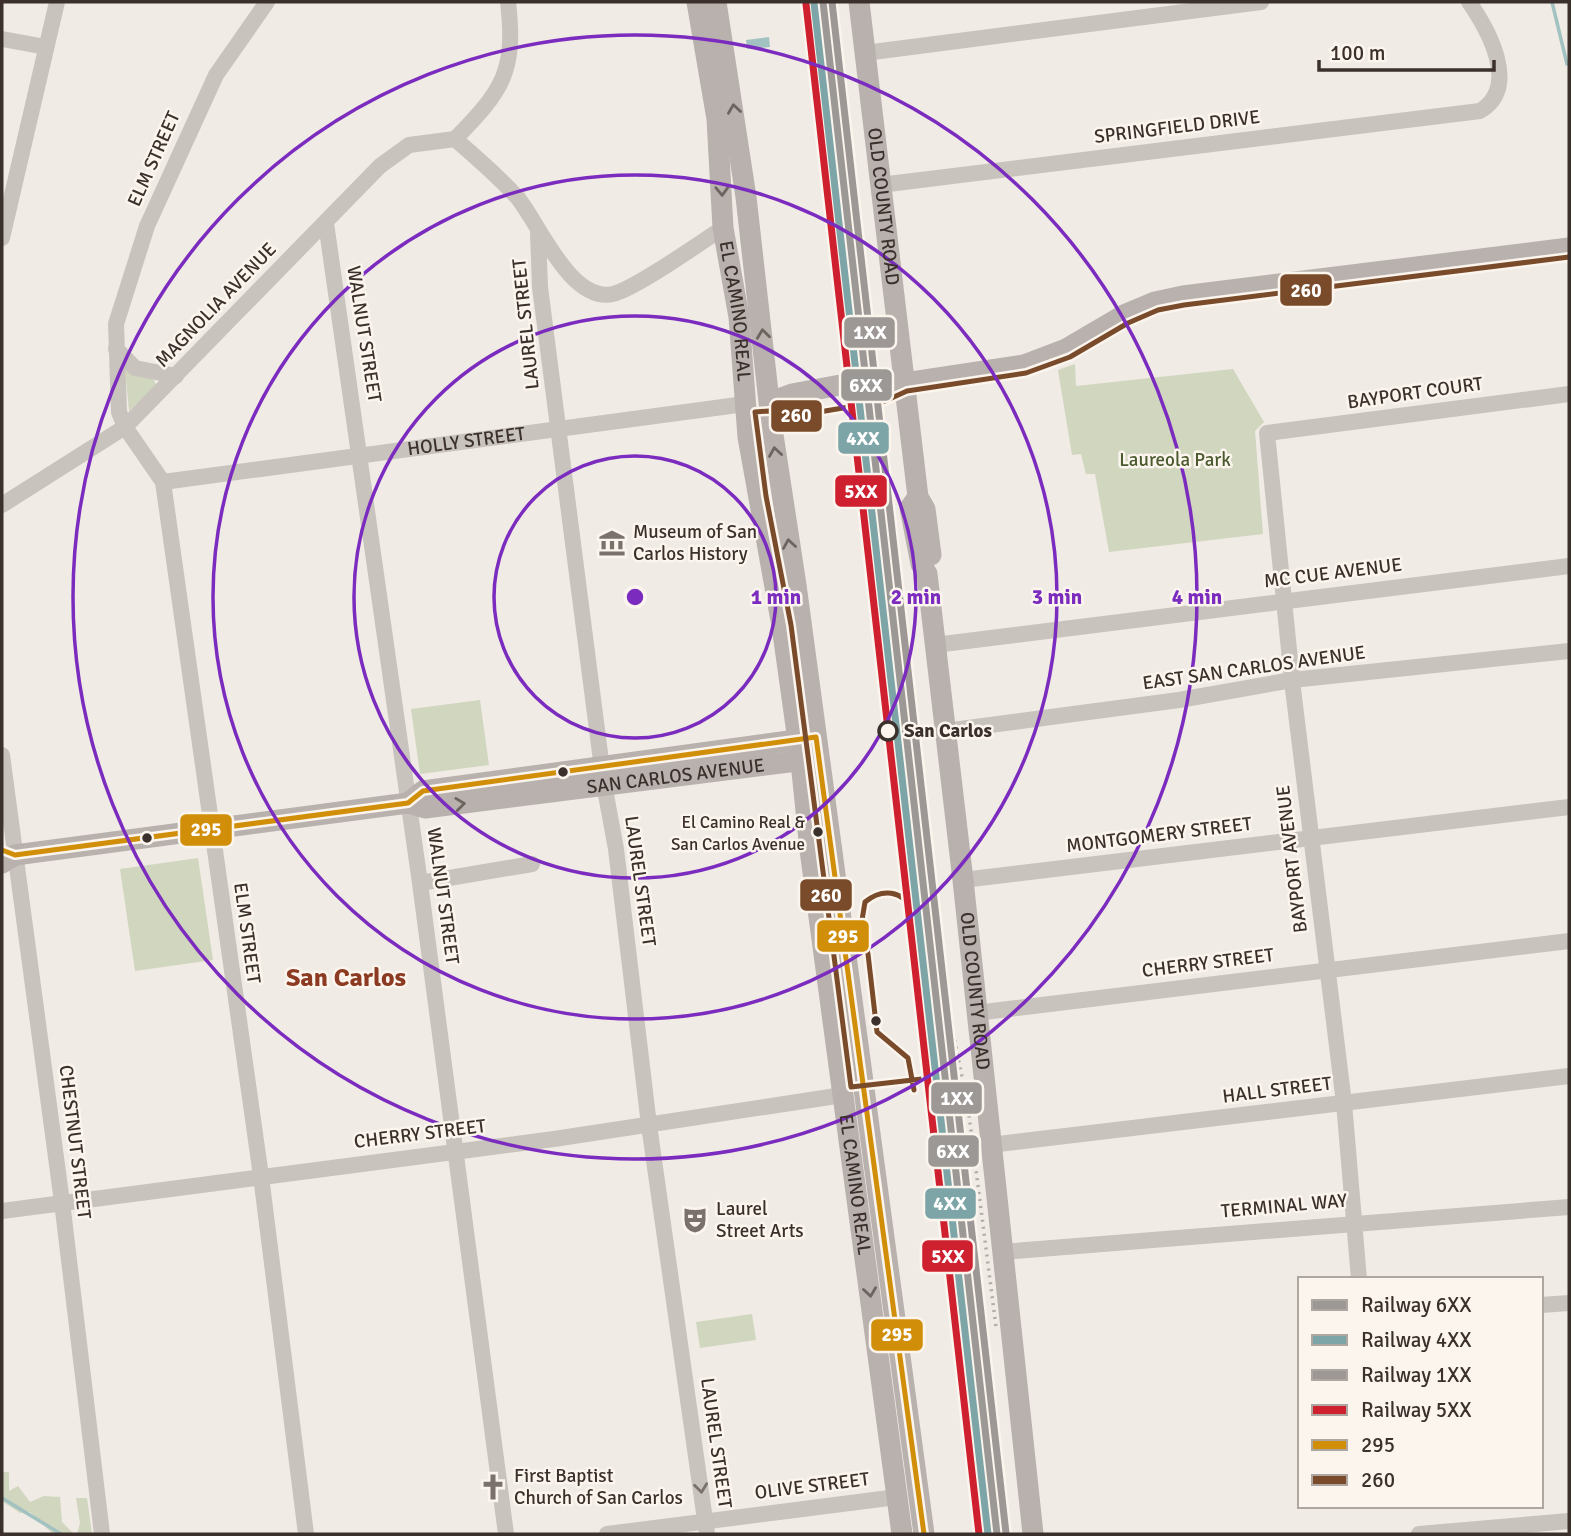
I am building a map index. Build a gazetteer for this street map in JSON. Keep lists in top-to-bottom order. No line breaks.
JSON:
{"streets":{"main road":["OLD COUNTY ROAD","EL CAMINO REAL","HOLLY STREET","SAN CARLOS AVENUE"],"street":["SPRINGFIELD DRIVE","ELM STREET","MAGNOLIA AVENUE","LAUREL STREET","WALNUT STREET","BAYPORT COURT","MC CUE AVENUE","EAST SAN CARLOS AVENUE","MONTGOMERY STREET","BAYPORT AVENUE","CHERRY STREET","HALL STREET","CHESTNUT STREET","TERMINAL WAY","OLIVE STREET"]},"crossings":[["SPRINGFIELD DRIVE","OLD COUNTY ROAD"],["ELM STREET","MAGNOLIA AVENUE"],["ELM STREET","HOLLY STREET"],["ELM STREET","SAN CARLOS AVENUE"],["ELM STREET","CHERRY STREET"],["OLD COUNTY ROAD","HOLLY STREET"],["OLD COUNTY ROAD","MC CUE AVENUE"],["OLD COUNTY ROAD","EAST SAN CARLOS AVENUE"],["OLD COUNTY ROAD","MONTGOMERY STREET"],["OLD COUNTY ROAD","CHERRY STREET"],["OLD COUNTY ROAD","HALL STREET"],["OLD COUNTY ROAD","TERMINAL WAY"],["MAGNOLIA AVENUE","WALNUT STREET"],["EL CAMINO REAL","HOLLY STREET"],["EL CAMINO REAL","SAN CARLOS AVENUE"],["EL CAMINO REAL","CHERRY STREET"],["EL CAMINO REAL","OLIVE STREET"],["LAUREL STREET","HOLLY STREET"],["LAUREL STREET","SAN CARLOS AVENUE"],["LAUREL STREET","CHERRY STREET"],["LAUREL STREET","OLIVE STREET"],["WALNUT STREET","HOLLY STREET"],["WALNUT STREET","SAN CARLOS AVENUE"],["WALNUT STREET","CHERRY STREET"],["BAYPORT COURT","BAYPORT AVENUE"],["MC CUE AVENUE","BAYPORT AVENUE"],["EAST SAN CARLOS AVENUE","BAYPORT AVENUE"],["SAN CARLOS AVENUE","CHESTNUT STREET"],["MONTGOMERY STREET","BAYPORT AVENUE"],["BAYPORT AVENUE","CHERRY STREET"],["BAYPORT AVENUE","HALL STREET"],["BAYPORT AVENUE","TERMINAL WAY"],["CHERRY STREET","CHESTNUT STREET"]],"districts":["San Carlos"],"parks":["Laureola Park"],"places":{"museum":["Museum of San Carlos History"],"other":["San Carlos","El Camino Real & San Carlos Avenue"],"theatre":["Laurel Street Arts"],"church":["First Baptist Church of San Carlos"]},"lines":["rail line 6XX","rail line 1XX","rail line 4XX","rail line 5XX","transit line 260","transit line 295"],"legend":["Railway 6XX","Railway 4XX","Railway 1XX","Railway 5XX","295","260"],"scale_bar":"100 m","rings":["1 min","2 min","3 min","4 min"]}
